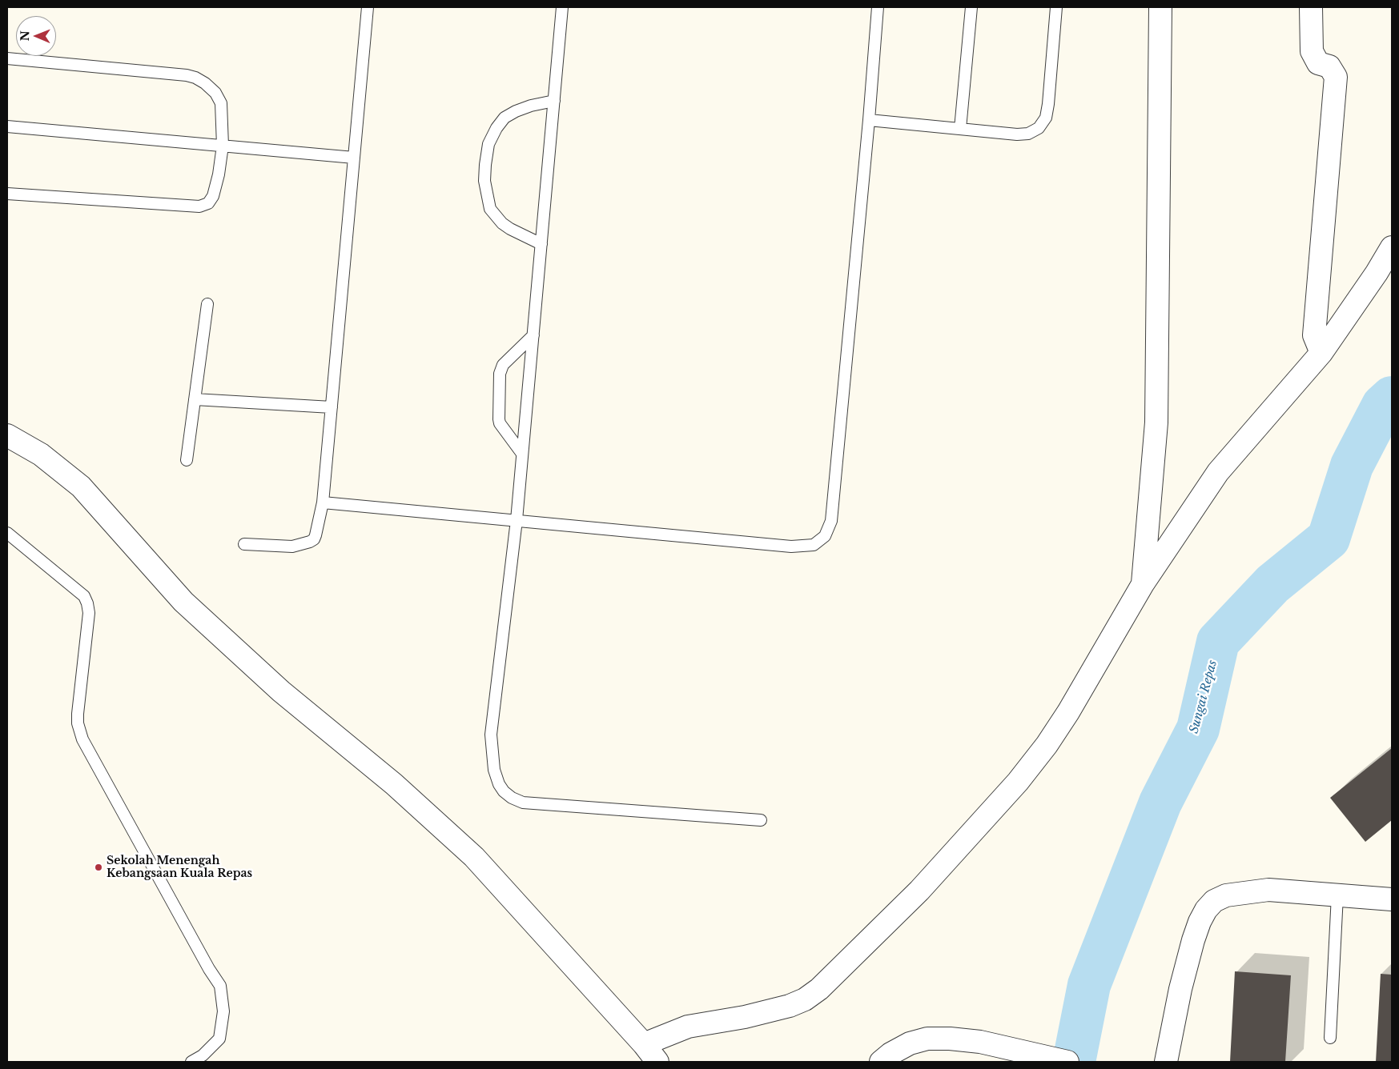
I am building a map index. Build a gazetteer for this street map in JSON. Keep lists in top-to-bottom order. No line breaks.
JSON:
{"water":["Sungai Repas"],"places":["Sekolah Menengah Kebangsaan Kuala Repas"],"north":"left"}
